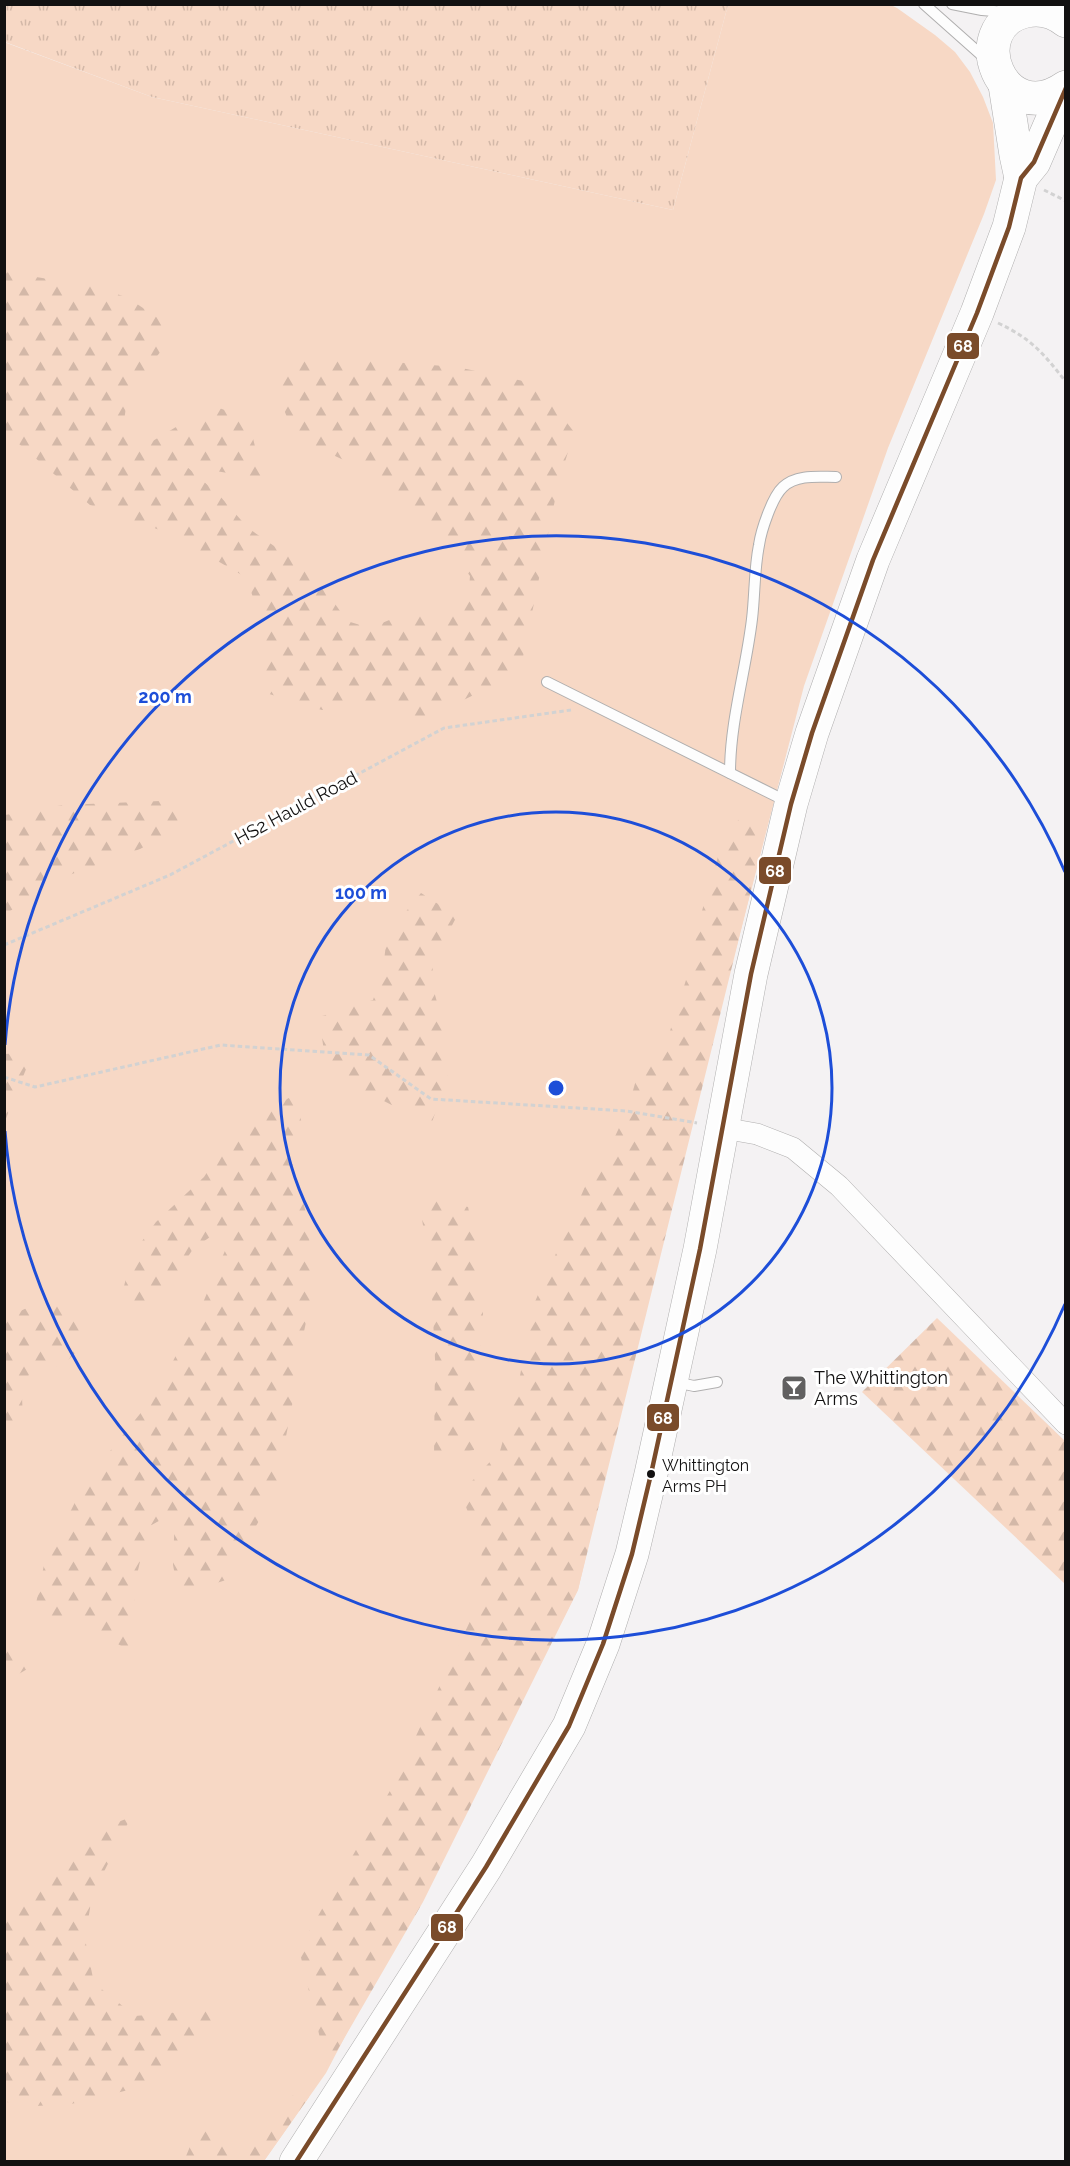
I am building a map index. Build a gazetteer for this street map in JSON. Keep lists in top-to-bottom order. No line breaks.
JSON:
{"streets":{"path":["HS2 Hauld Road"]},"places":{"bar":["The Whittington Arms"],"other":["Whittington Arms PH"]},"lines":["transit line 68"],"rings":["200 m","100 m"]}
